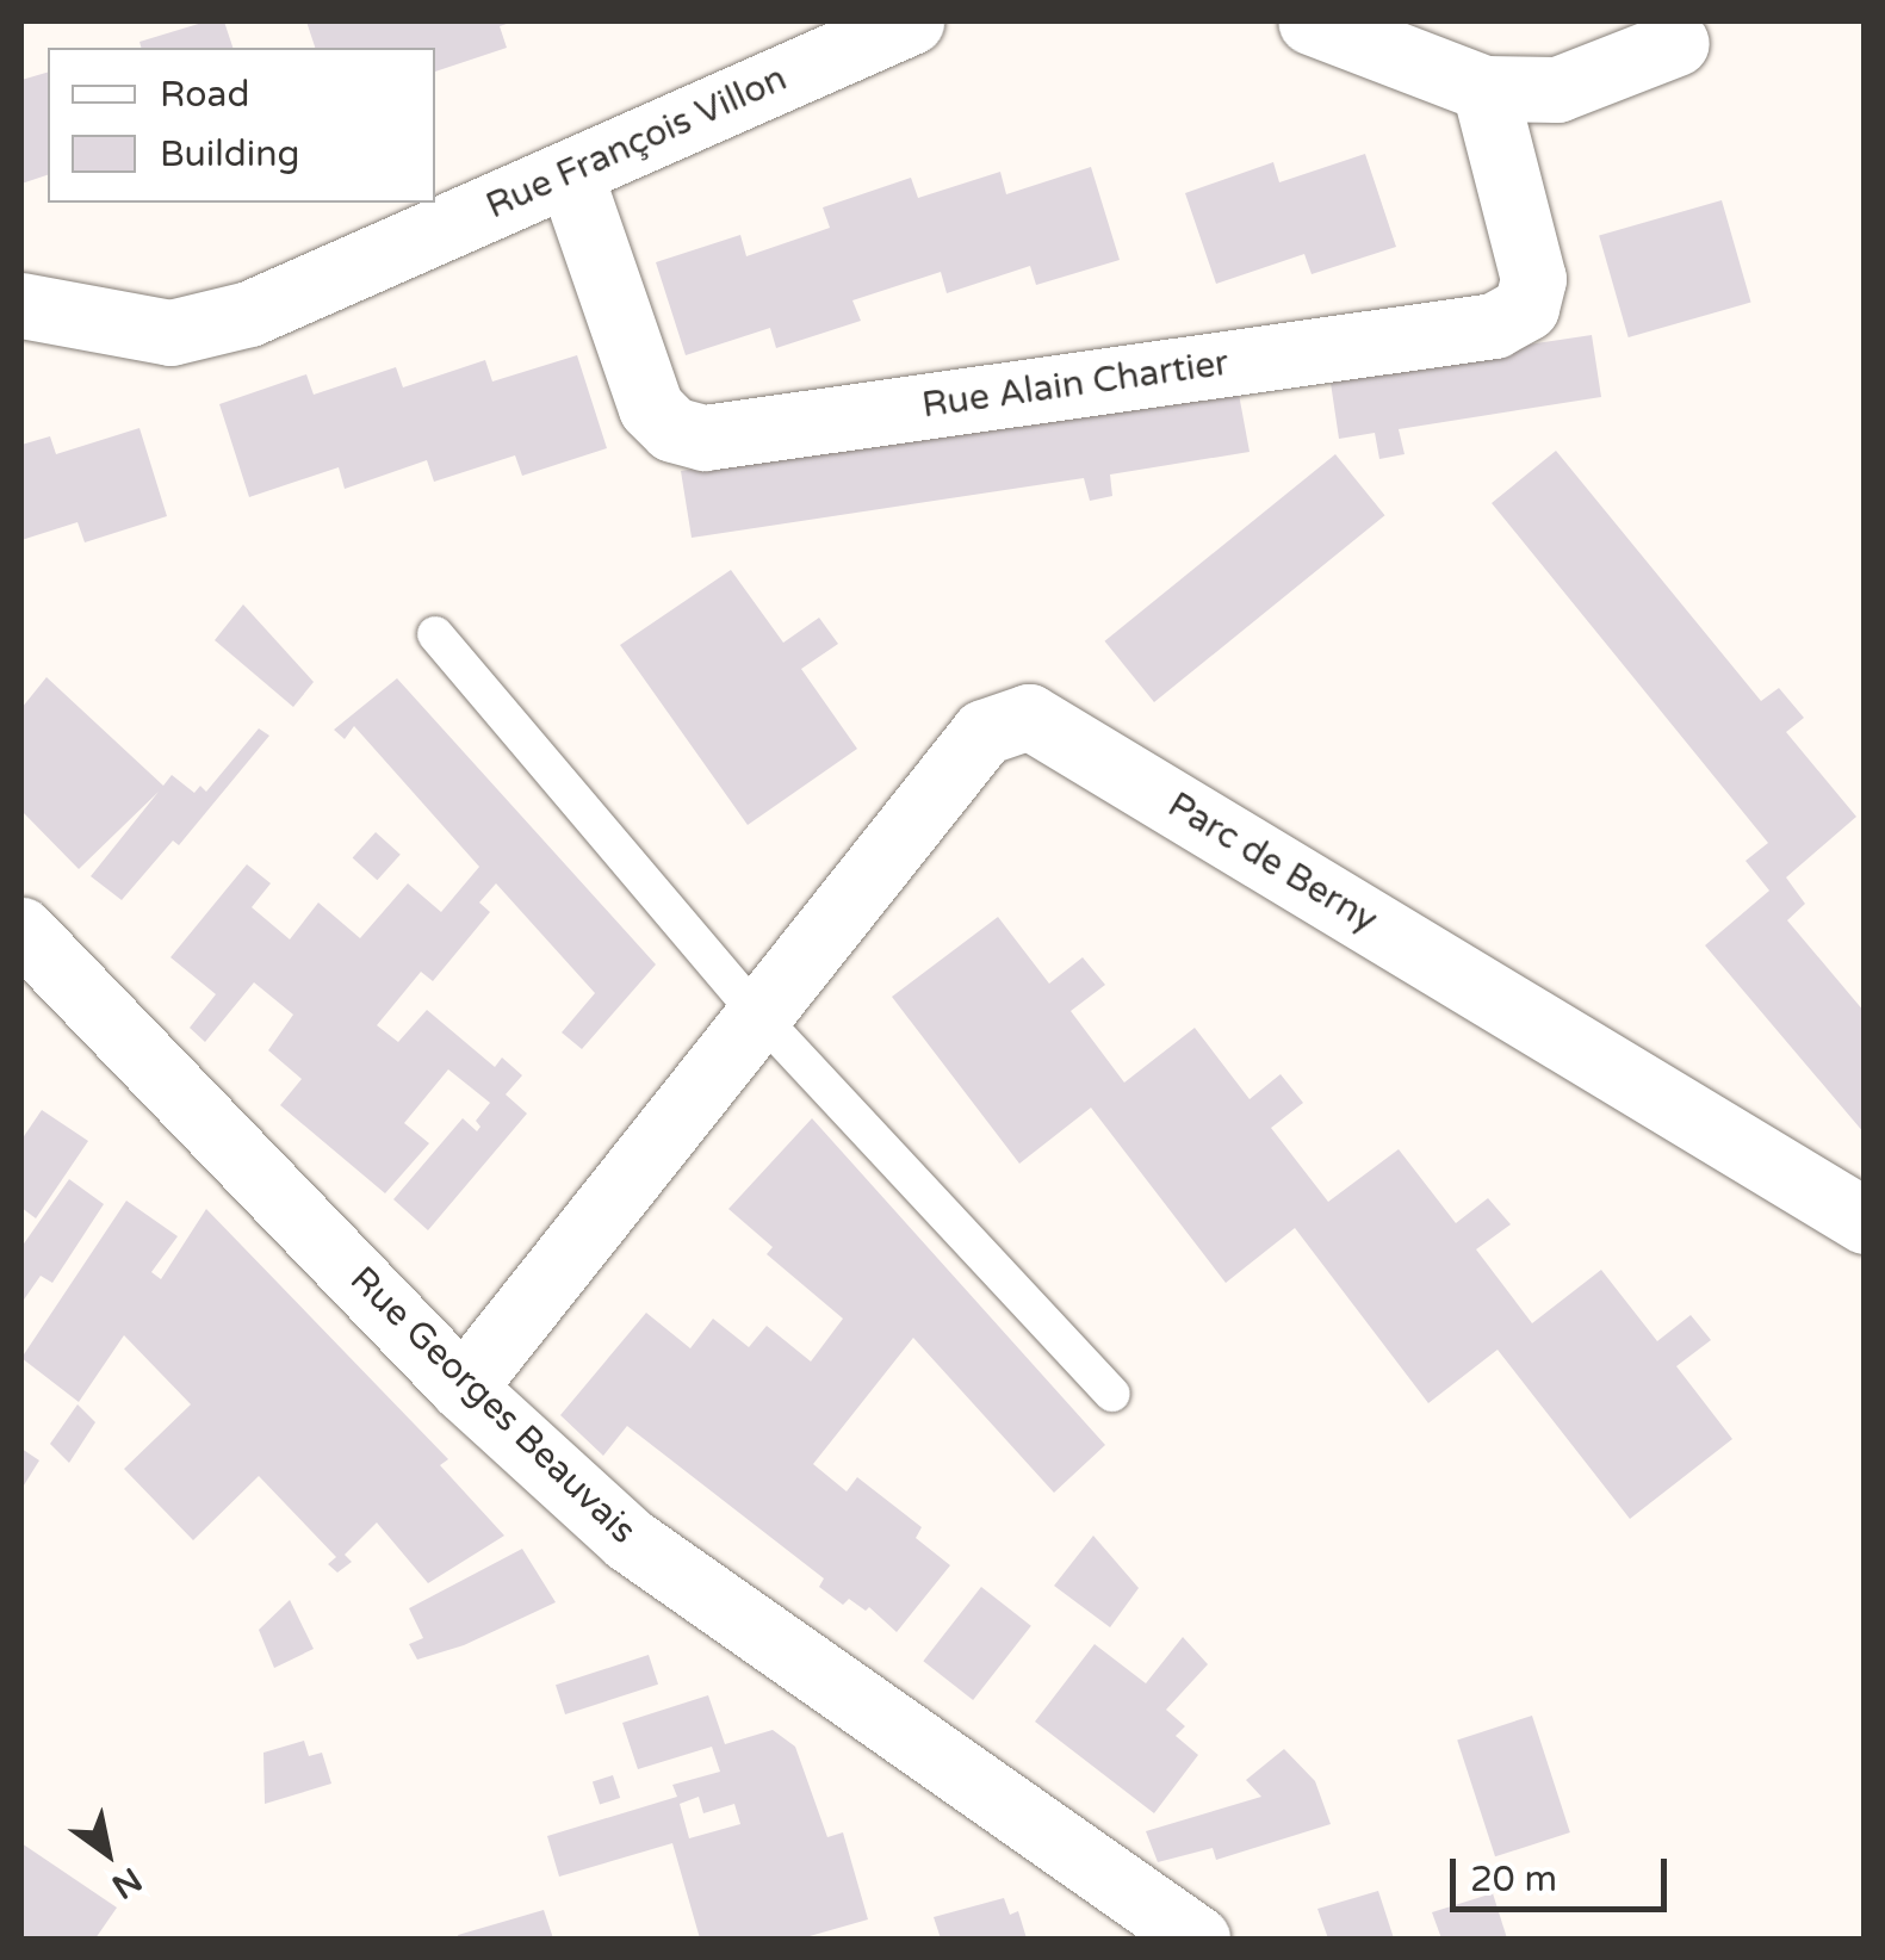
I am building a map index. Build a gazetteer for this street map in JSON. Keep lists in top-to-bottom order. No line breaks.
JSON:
{"streets":{"street":["Rue François Villon","Rue Alain Chartier","Parc de Berny","Rue Georges Beauvais"]},"crossings":[["Rue François Villon","Rue Alain Chartier"],["Parc de Berny","Rue Georges Beauvais"]],"legend":["Road","Building"],"scale_bar":"20 m","north":"bottom right"}
